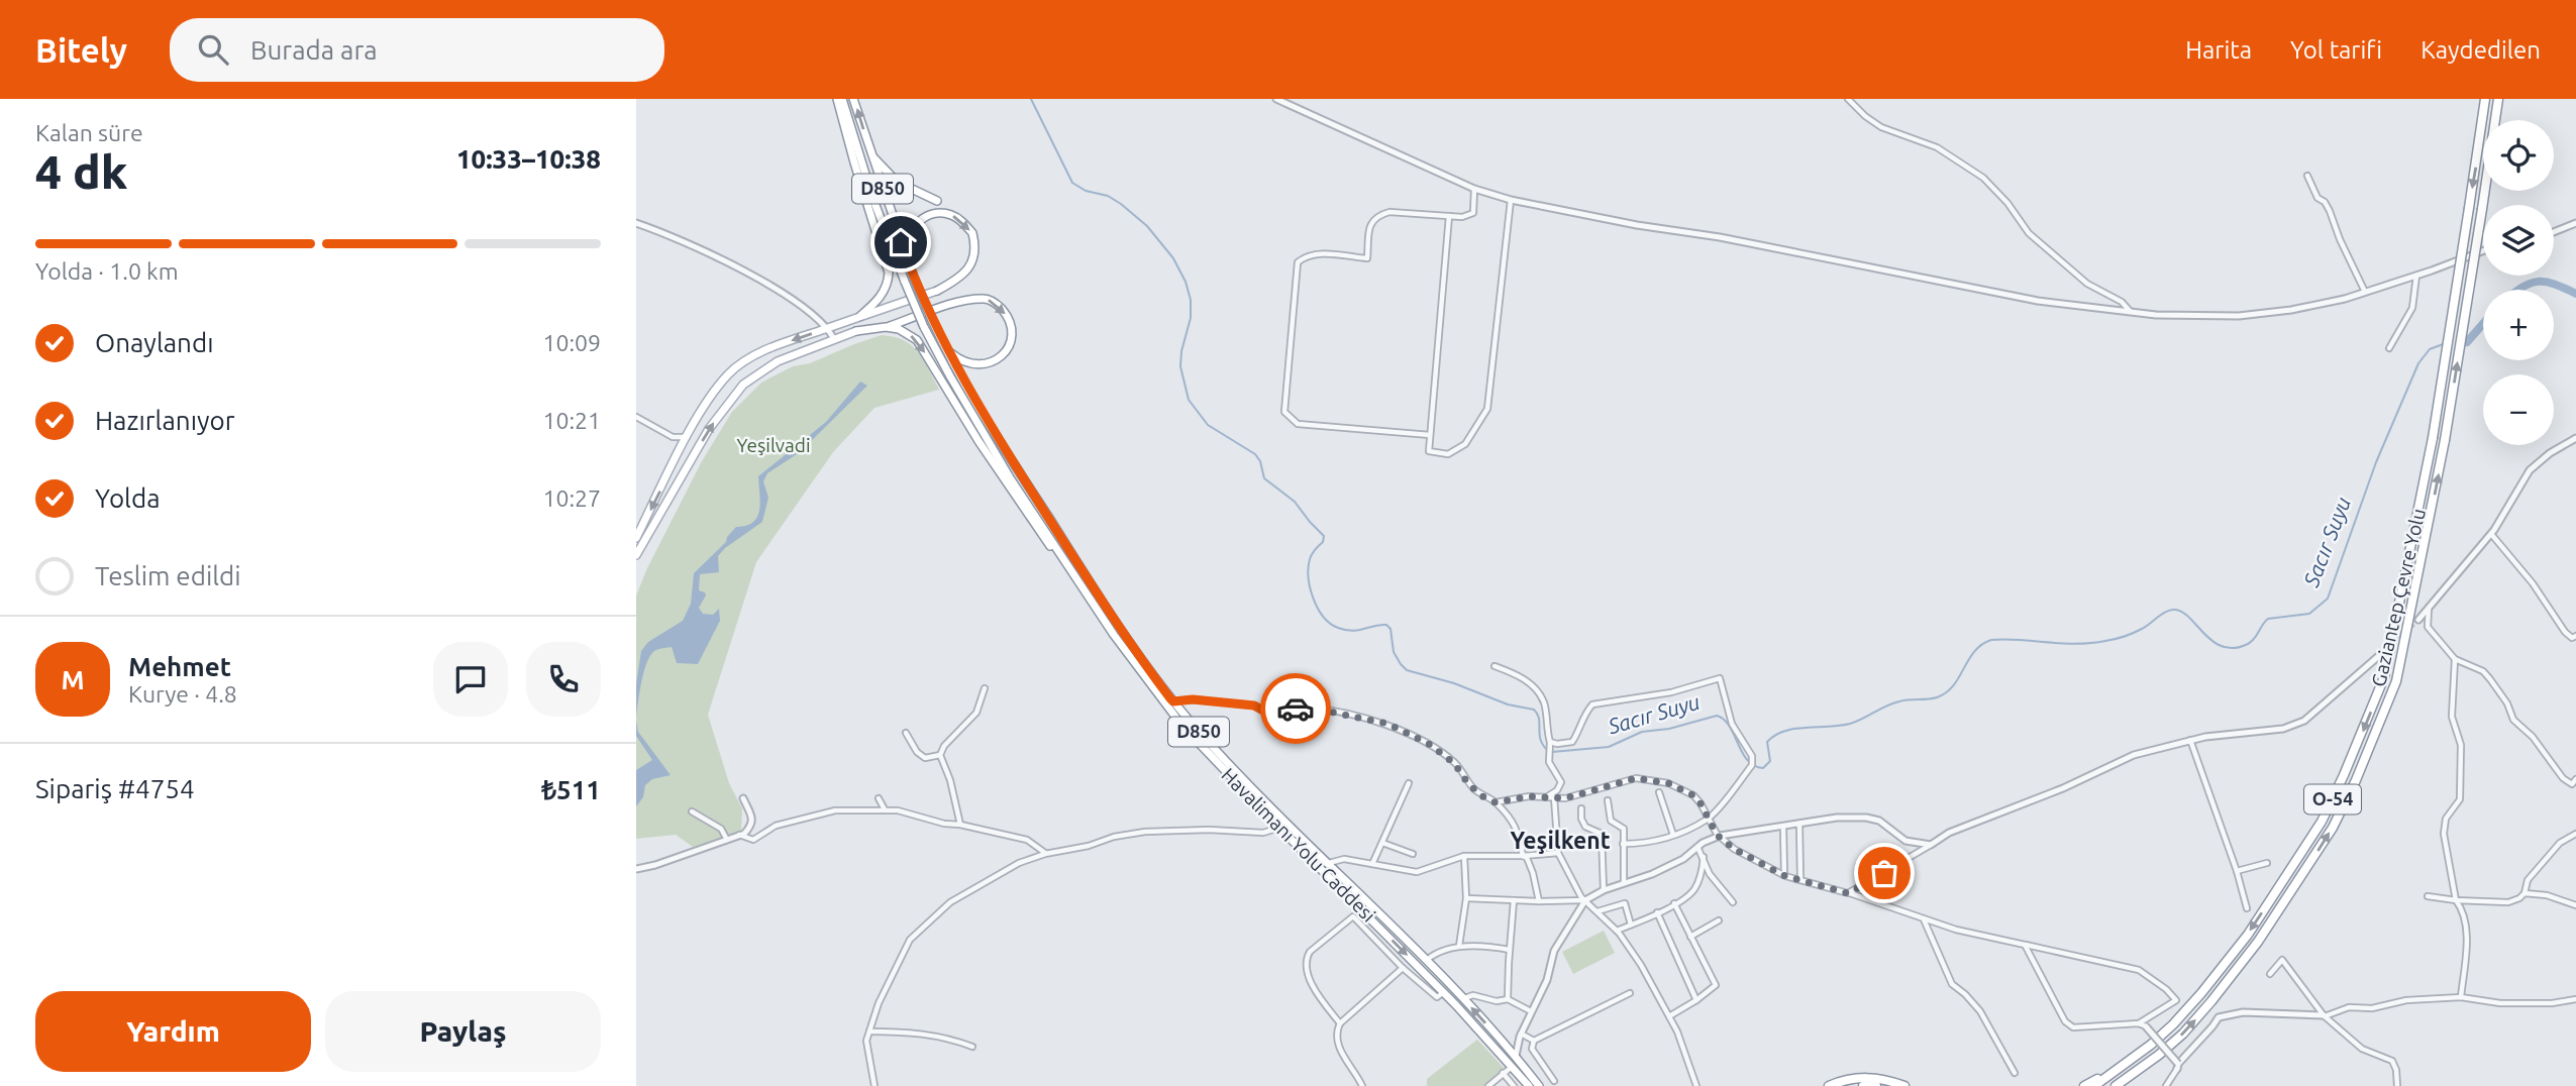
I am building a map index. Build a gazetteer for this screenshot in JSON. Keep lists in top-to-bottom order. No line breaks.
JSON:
{"streets":{"highway":["Gaziantep Çevre Yolu","O-54"],"main road":["D850","Havalimanı Yolu Caddesi"]},"districts":["Yeşilkent"],"water":["Sacır Suyu"],"parks":["Yeşilvadi"],"page":{"header":"Bitely","search":"Burada ara","nav":["Harita","Yol tarifi","Kaydedilen"],"heading":["4 dk","Kalan süre","10:33–10:38"],"panel":["Mehmet","Kurye · 4.8","Sipariş #4754","₺511"],"map_buttons":["+","−"],"bar":"Yolda · 1.0 km","list":[["Onaylandı","10:09"],["Hazırlanıyor","10:21"],["Yolda","10:27"],"Teslim edildi"],"round":"M","buttons":["Yardım","Paylaş"]}}
